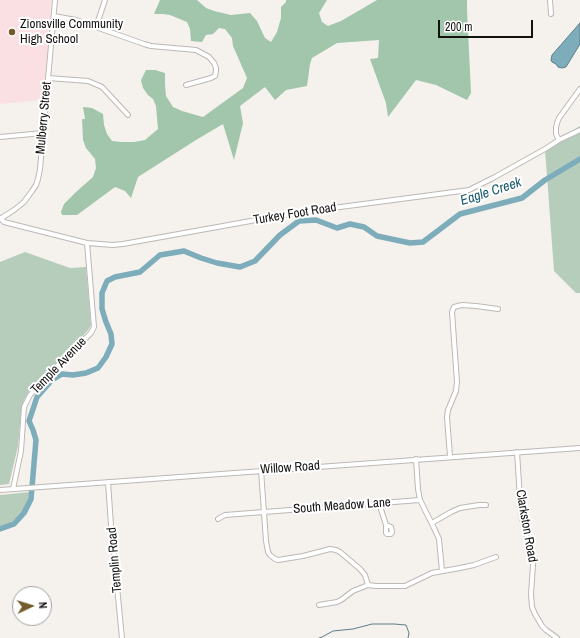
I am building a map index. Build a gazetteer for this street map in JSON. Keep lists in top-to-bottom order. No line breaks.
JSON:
{"streets":{"street":["Mulberry Street","Turkey Foot Road","Temple Avenue","Willow Road","South Meadow Lane","Clarkston Road","Templin Road"]},"crossings":[["Mulberry Street","Turkey Foot Road"],["Turkey Foot Road","Temple Avenue"],["Temple Avenue","Willow Road"],["Willow Road","Clarkston Road"],["Willow Road","Templin Road"]],"water":["Eagle Creek"],"places":["Zionsville Community High School"],"scale_bar":"200 m","north":"right"}
